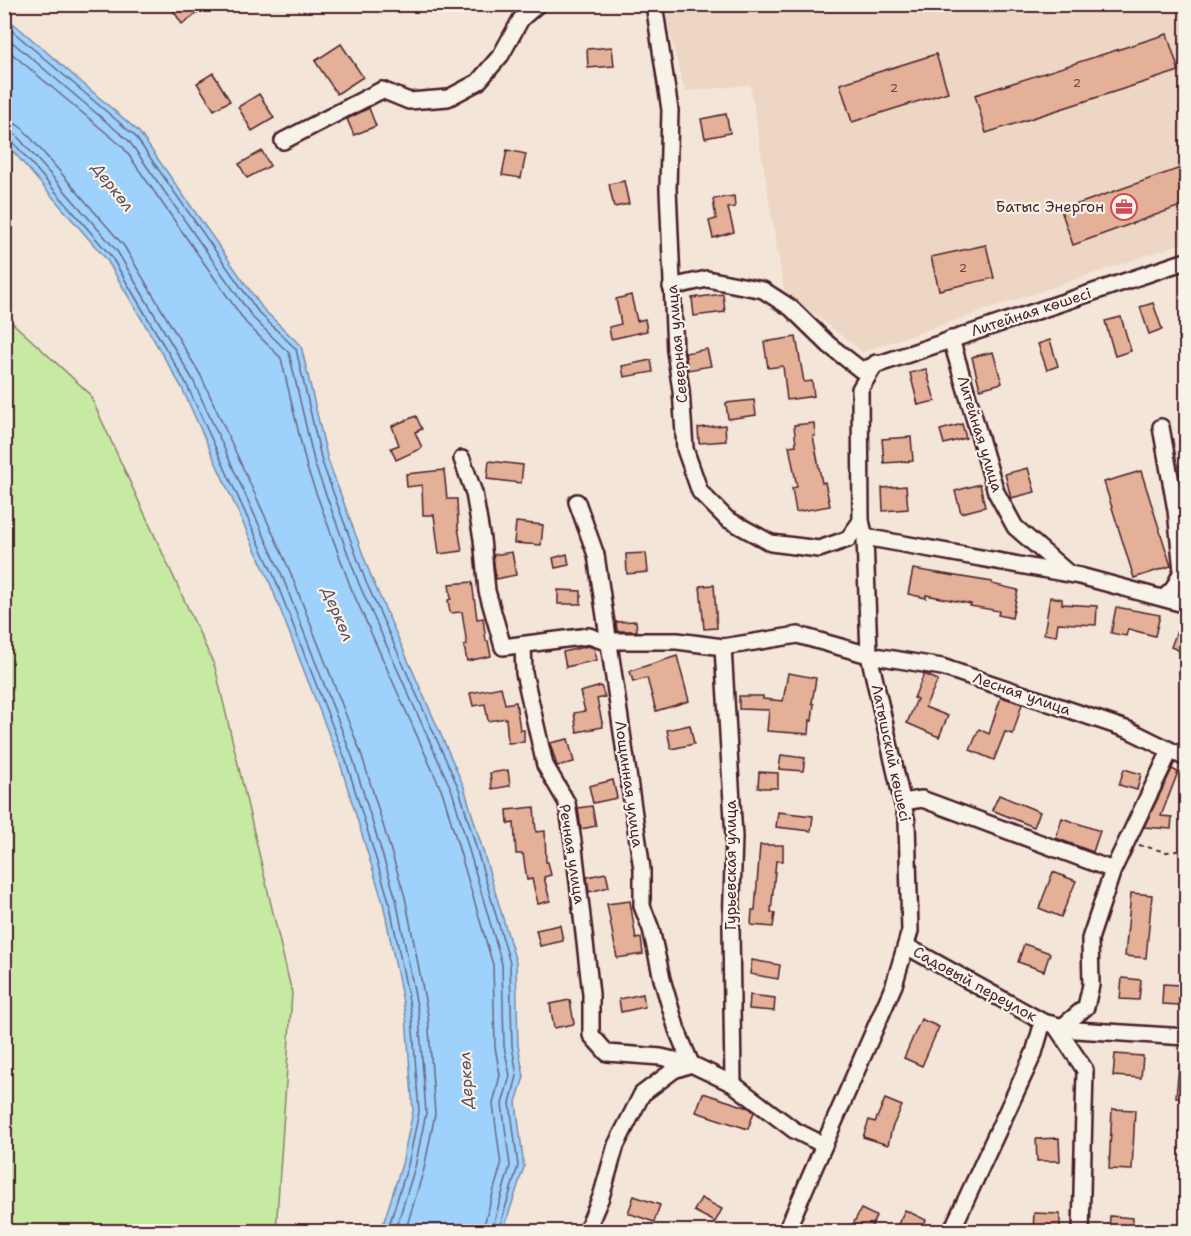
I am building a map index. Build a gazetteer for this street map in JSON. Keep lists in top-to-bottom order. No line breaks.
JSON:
{"streets":{"street":["Литейная көшесі","Северная улица","Литейная улица","Лесная улица","Латышский көшесі","Лощинная улица","Речная улица","Гурьевская улица","Садовый переулок"]},"crossings":[["Литейная көшесі","Литейная улица"],["Литейная көшесі","Латышский көшесі"],["Северная улица","Латышский көшесі"],["Литейная улица","Латышский көшесі"],["Лесная улица","Латышский көшесі"],["Лесная улица","Лощинная улица"],["Лесная улица","Речная улица"],["Лесная улица","Гурьевская улица"],["Латышский көшесі","Садовый переулок"],["Лощинная улица","Речная улица"]],"water":["Деркөл"],"places":{"office":["Батыс Энергон"]},"house_numbers":["2","2","2"]}
